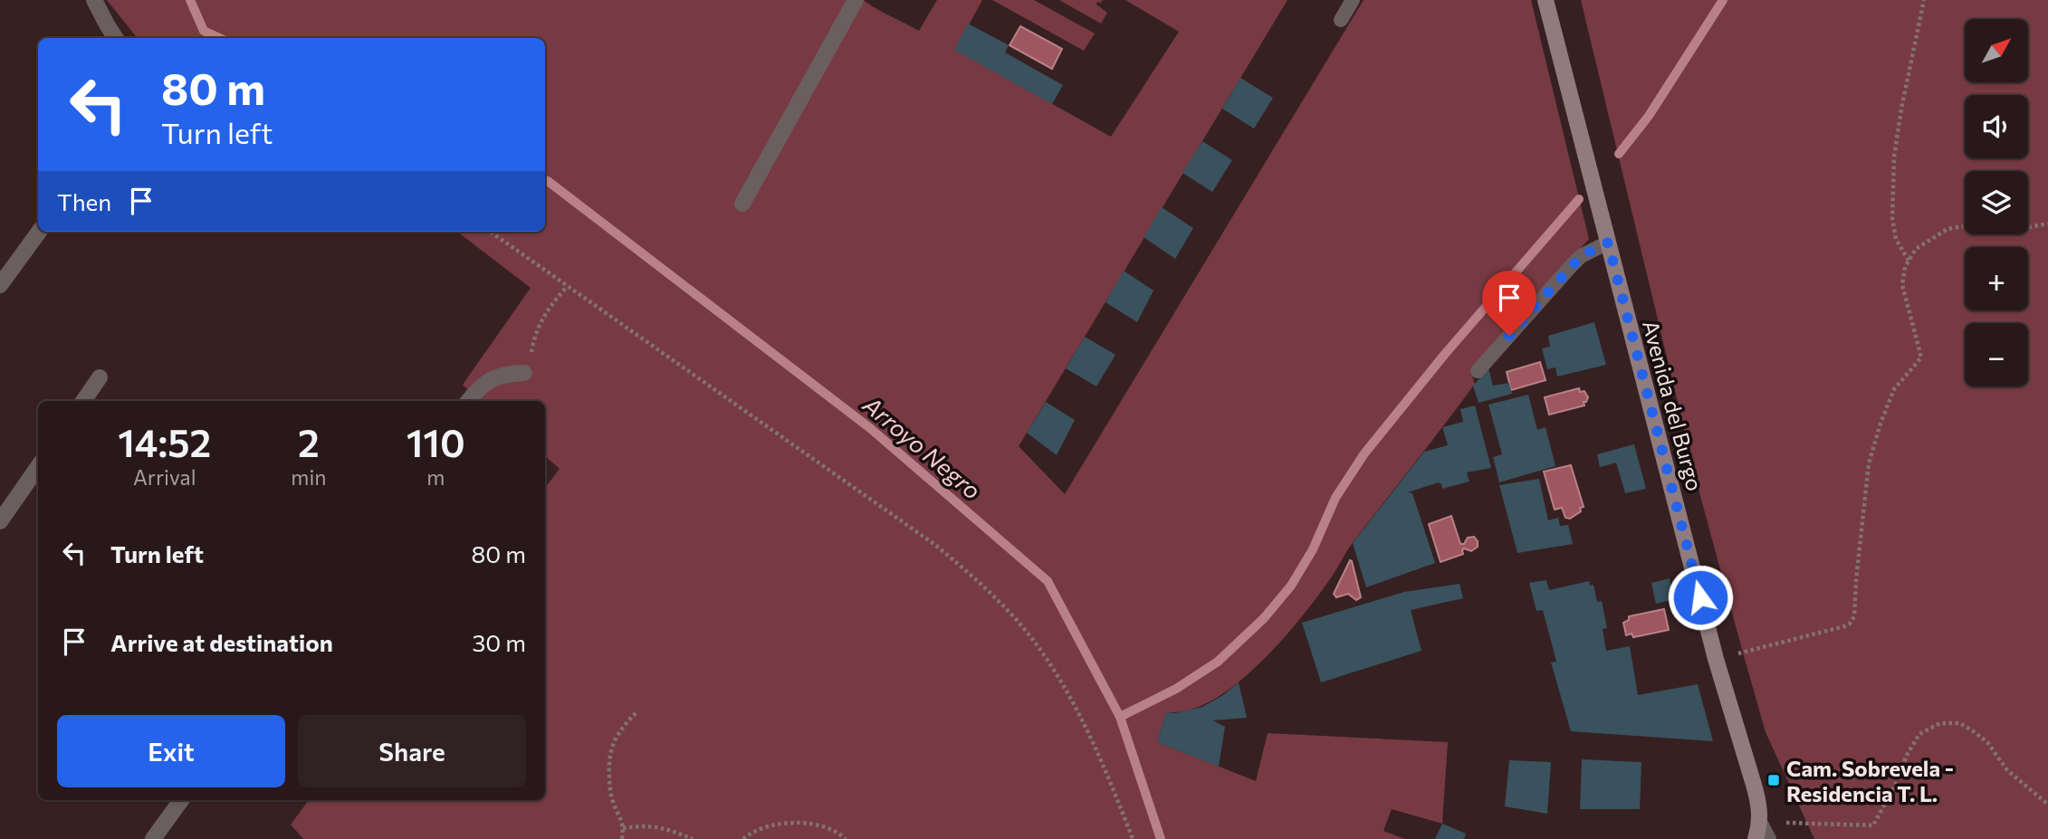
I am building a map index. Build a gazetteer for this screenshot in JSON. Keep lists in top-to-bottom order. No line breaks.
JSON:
{"streets":{"main road":["Avenida del Burgo"]},"water":["Arroyo Negro"],"places":{"transit":["Cam. Sobrevela - Residencia T. L."]},"north":"top right","page":{"map_buttons":["+","−"],"turn":["80 m","Turn left"],"then":"Then","eta":["14:52","Arrival","2","min","110","m"],"list":[{"name":"Turn left","value":"80 m"},{"name":"Arrive at destination","value":"30 m"}],"buttons":["Exit","Share"]}}
